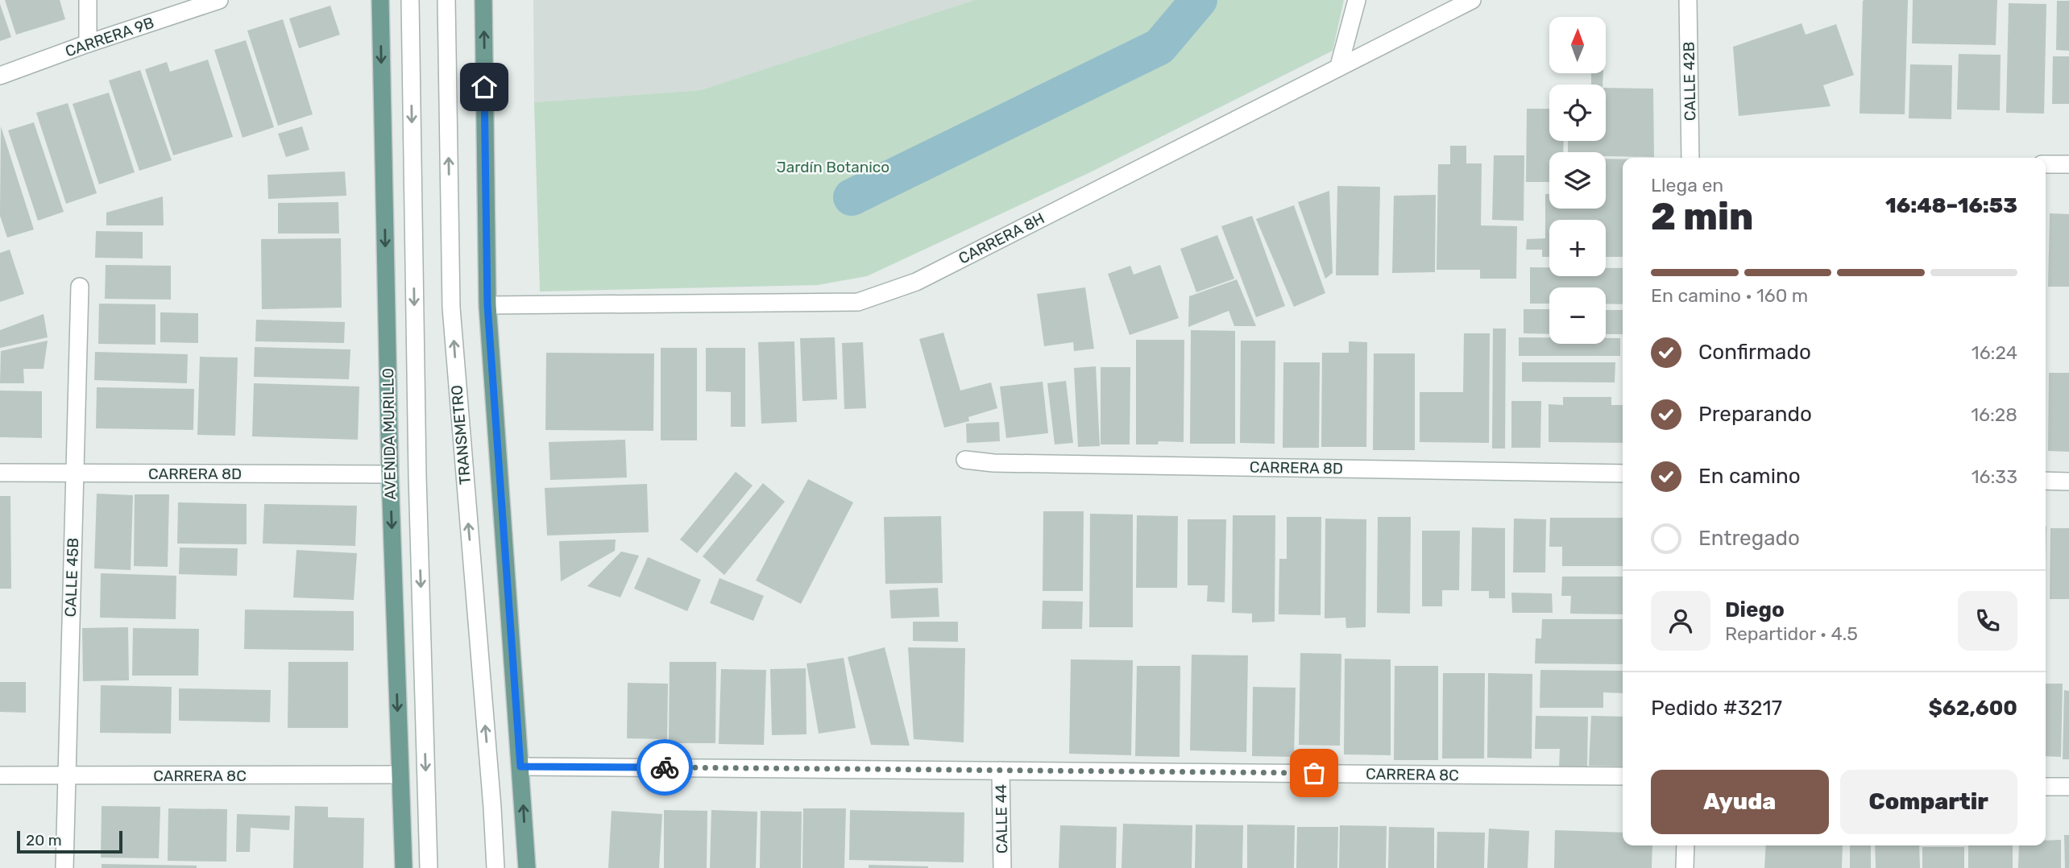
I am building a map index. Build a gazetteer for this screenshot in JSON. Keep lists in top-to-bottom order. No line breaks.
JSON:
{"streets":{"main road":["AVENIDA MURILLO"],"street":["CARRERA 9B","CALLE 42B","CARRERA 8H","TRANSMETRO","CARRERA 8D","CALLE 45B","CARRERA 8C","CALLE 44"]},"crossings":[["AVENIDA MURILLO","CARRERA 8D"],["AVENIDA MURILLO","CARRERA 8C"],["CARRERA 8D","CALLE 45B"],["CALLE 45B","CARRERA 8C"],["CARRERA 8C","CALLE 44"]],"parks":["Jardín Botanico"],"scale_bar":"20 m","north":"top","page":{"map_buttons":["+","−"],"heading":["2 min","Llega en","16:48–16:53"],"panel":["Diego","Repartidor · 4.5","Pedido #3217","$62,600"],"bar":"En camino · 160 m","list":[["Confirmado","16:24"],["Preparando","16:28"],["En camino","16:33"],"Entregado"],"buttons":["Ayuda","Compartir"],"scale":"20 m"}}
